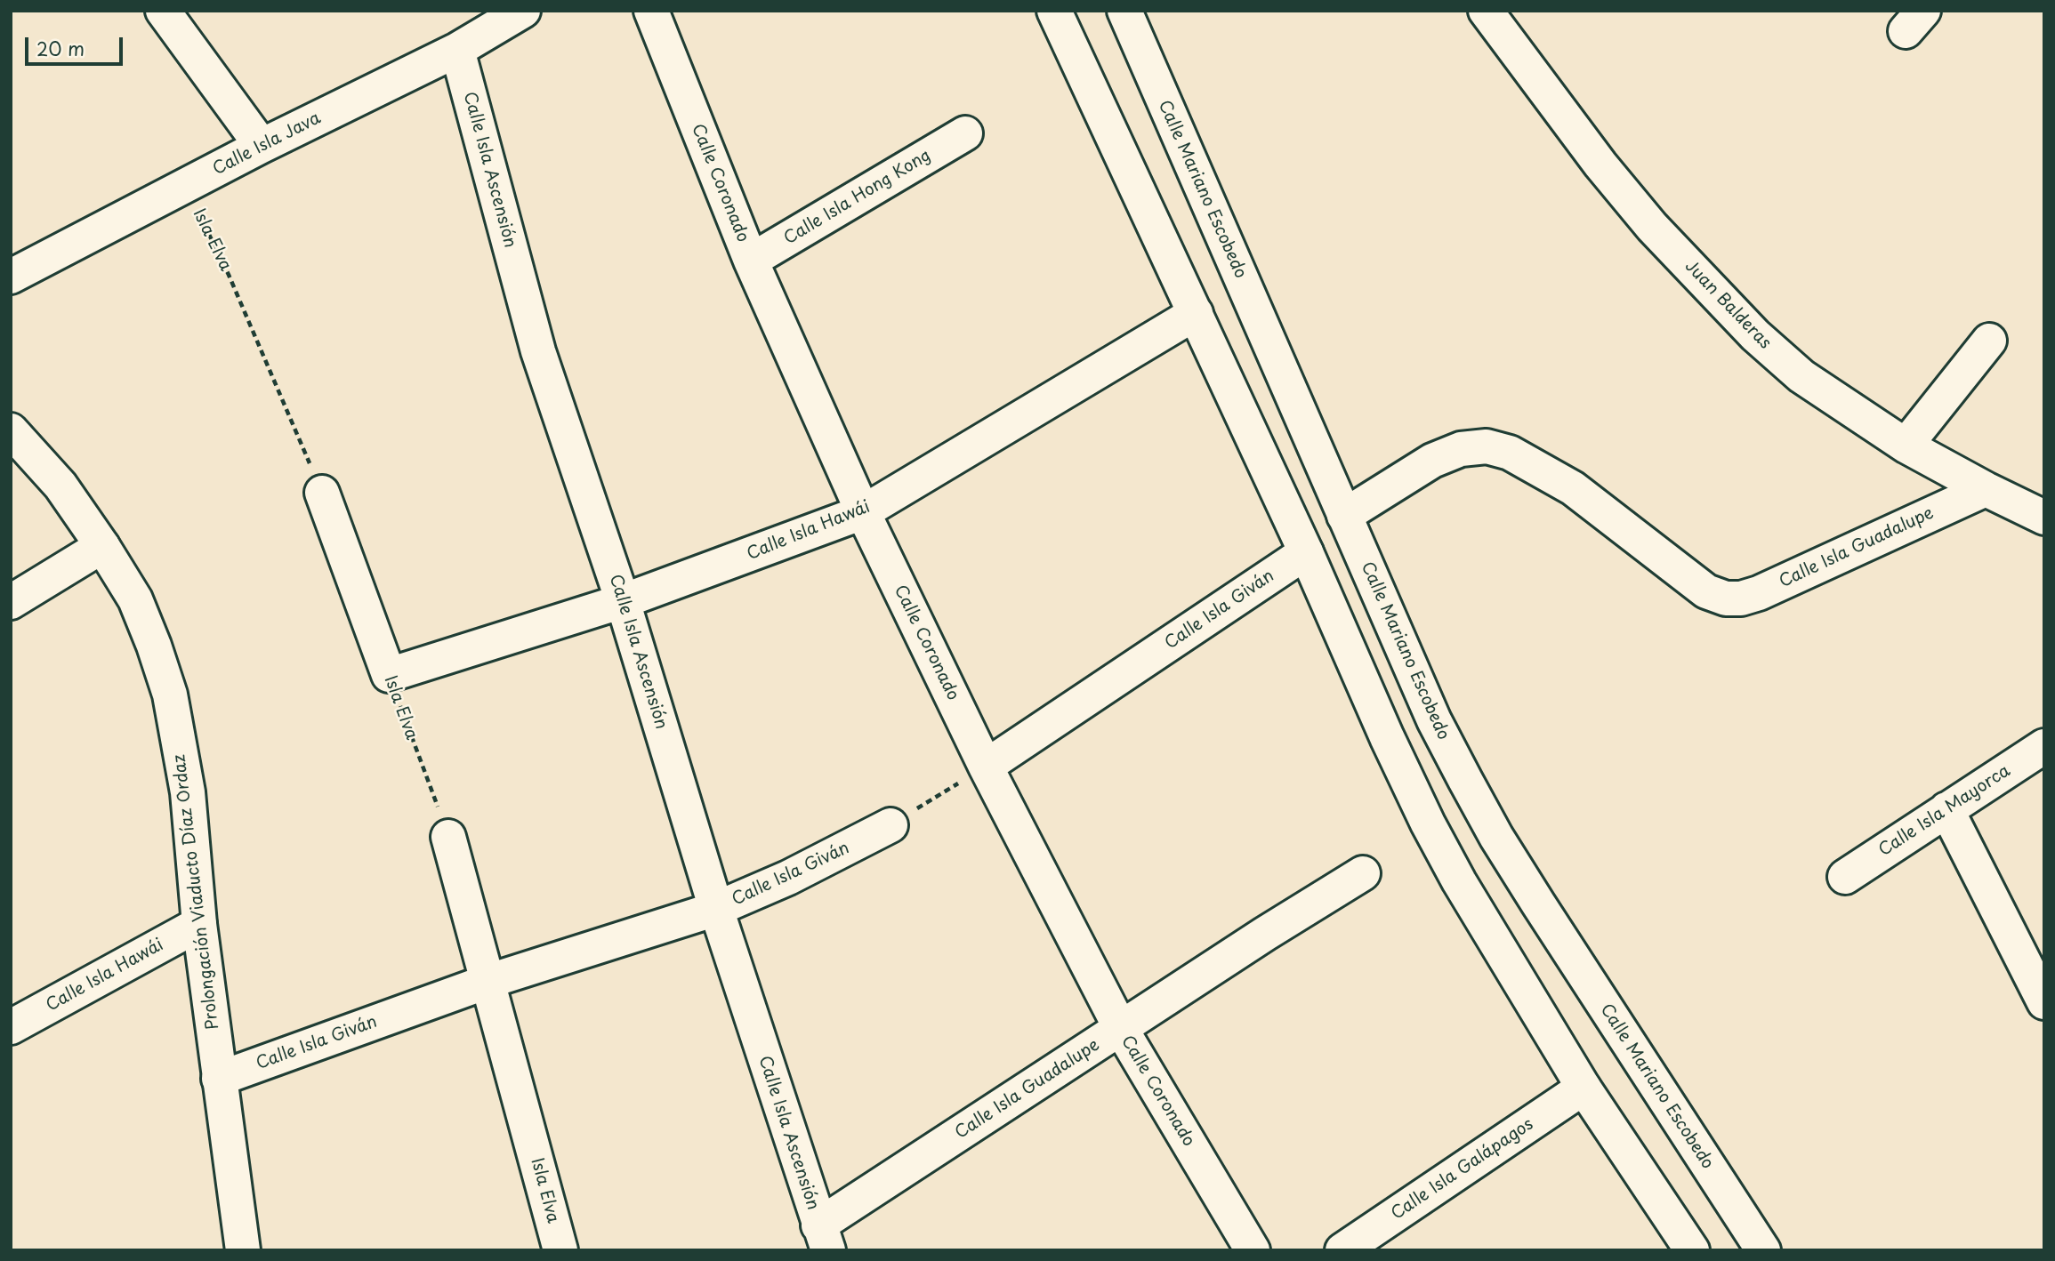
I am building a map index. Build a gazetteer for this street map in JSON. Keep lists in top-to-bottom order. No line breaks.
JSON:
{"streets":{"street":["Calle Isla Java","Calle Isla Ascensión","Calle Coronado","Calle Mariano Escobedo","Calle Isla Hong Kong","Isla Elva","Juan Balderas","Calle Isla Hawái","Calle Isla Guadalupe","Calle Isla Giván","Calle Isla Mayorca","Prolongación Viaducto Díaz Ordaz","Calle Isla Galápagos"]},"crossings":[["Calle Isla Java","Calle Isla Ascensión"],["Calle Isla Java","Isla Elva"],["Calle Isla Ascensión","Calle Isla Hawái"],["Calle Isla Ascensión","Calle Isla Guadalupe"],["Calle Isla Ascensión","Calle Isla Giván"],["Calle Coronado","Calle Isla Hong Kong"],["Calle Coronado","Calle Isla Hawái"],["Calle Coronado","Calle Isla Guadalupe"],["Calle Coronado","Calle Isla Giván"],["Calle Mariano Escobedo","Calle Isla Guadalupe"],["Isla Elva","Calle Isla Hawái"],["Isla Elva","Calle Isla Giván"],["Juan Balderas","Calle Isla Guadalupe"],["Calle Isla Hawái","Prolongación Viaducto Díaz Ordaz"],["Calle Isla Giván","Prolongación Viaducto Díaz Ordaz"]],"scale_bar":"20 m"}
